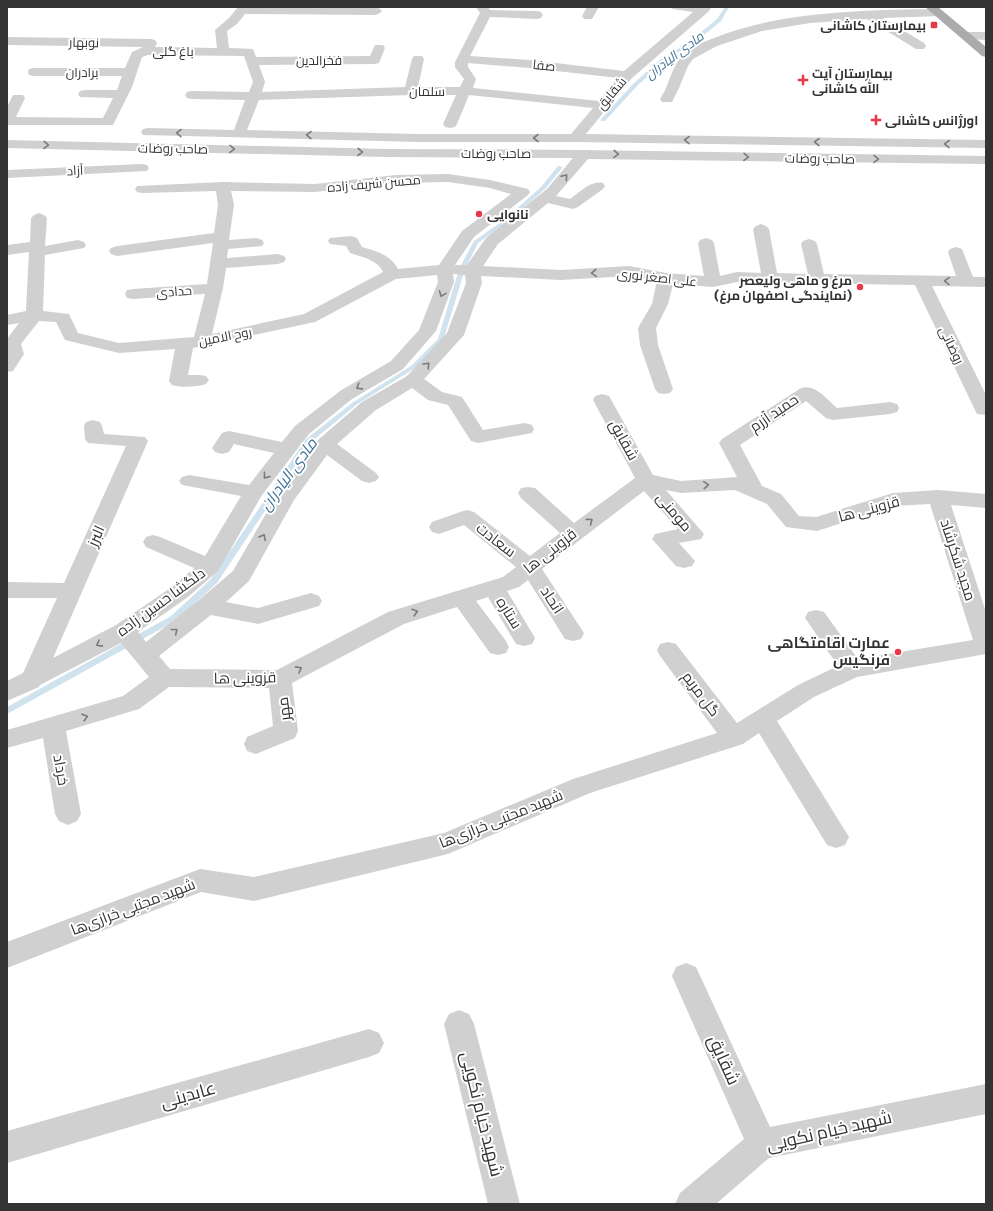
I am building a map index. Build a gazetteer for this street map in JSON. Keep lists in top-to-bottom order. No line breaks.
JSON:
{"streets":{"street":["نوبهار","باغ گلی","فخرالدین","صفا","برادران","سلمان","شقایق","صاحب روضات","آزاد","محسن شریف زاده","علی اصغر نوری","حدادی","روح الامین","روضاتی","حمید آزرم","قزوینی ها","مومنی","البرز","سعادت","مجید شکرشاد","اتحاد","دلگشا حسین زاده","ستاره","گل مریم","مهر","خرداد","شهید مجتبی خرازی‌ها","عابدینی","شهید خیام نکویی"]},"crossings":[["نوبهار","باغ گلی"],["باغ گلی","فخرالدین"],["باغ گلی","برادران"],["صفا","شقایق"],["سلمان","شقایق"],["شقایق","صاحب روضات"],["شقایق","قزوینی ها"],["شقایق","مومنی"],["شقایق","شهید خیام نکویی"],["علی اصغر نوری","روح الامین"],["علی اصغر نوری","روضاتی"],["علی اصغر نوری","دلگشا حسین زاده"],["روح الامین","دلگشا حسین زاده"],["حمید آزرم","قزوینی ها"],["قزوینی ها","مومنی"],["قزوینی ها","سعادت"],["قزوینی ها","مجید شکرشاد"],["قزوینی ها","اتحاد"],["قزوینی ها","ستاره"],["قزوینی ها","مهر"],["البرز","دلگشا حسین زاده"],["سعادت","اتحاد"],["مجید شکرشاد","شهید مجتبی خرازی‌ها"],["گل مریم","شهید مجتبی خرازی‌ها"]],"one_way":["علی اصغر نوری","قزوینی ها"],"water":["مادی الیادران"],"places":{"transit":["بیمارستان کاشانی"],"health":["بیمارستان آیت الله کاشانی","اورژانس کاشانی"],"other":["نانوایی","مرغ و ماهی ولیعصر (نمایندگی اصفهان مرغ)","عمارت اقامتگاهی فرنگیس"]}}
